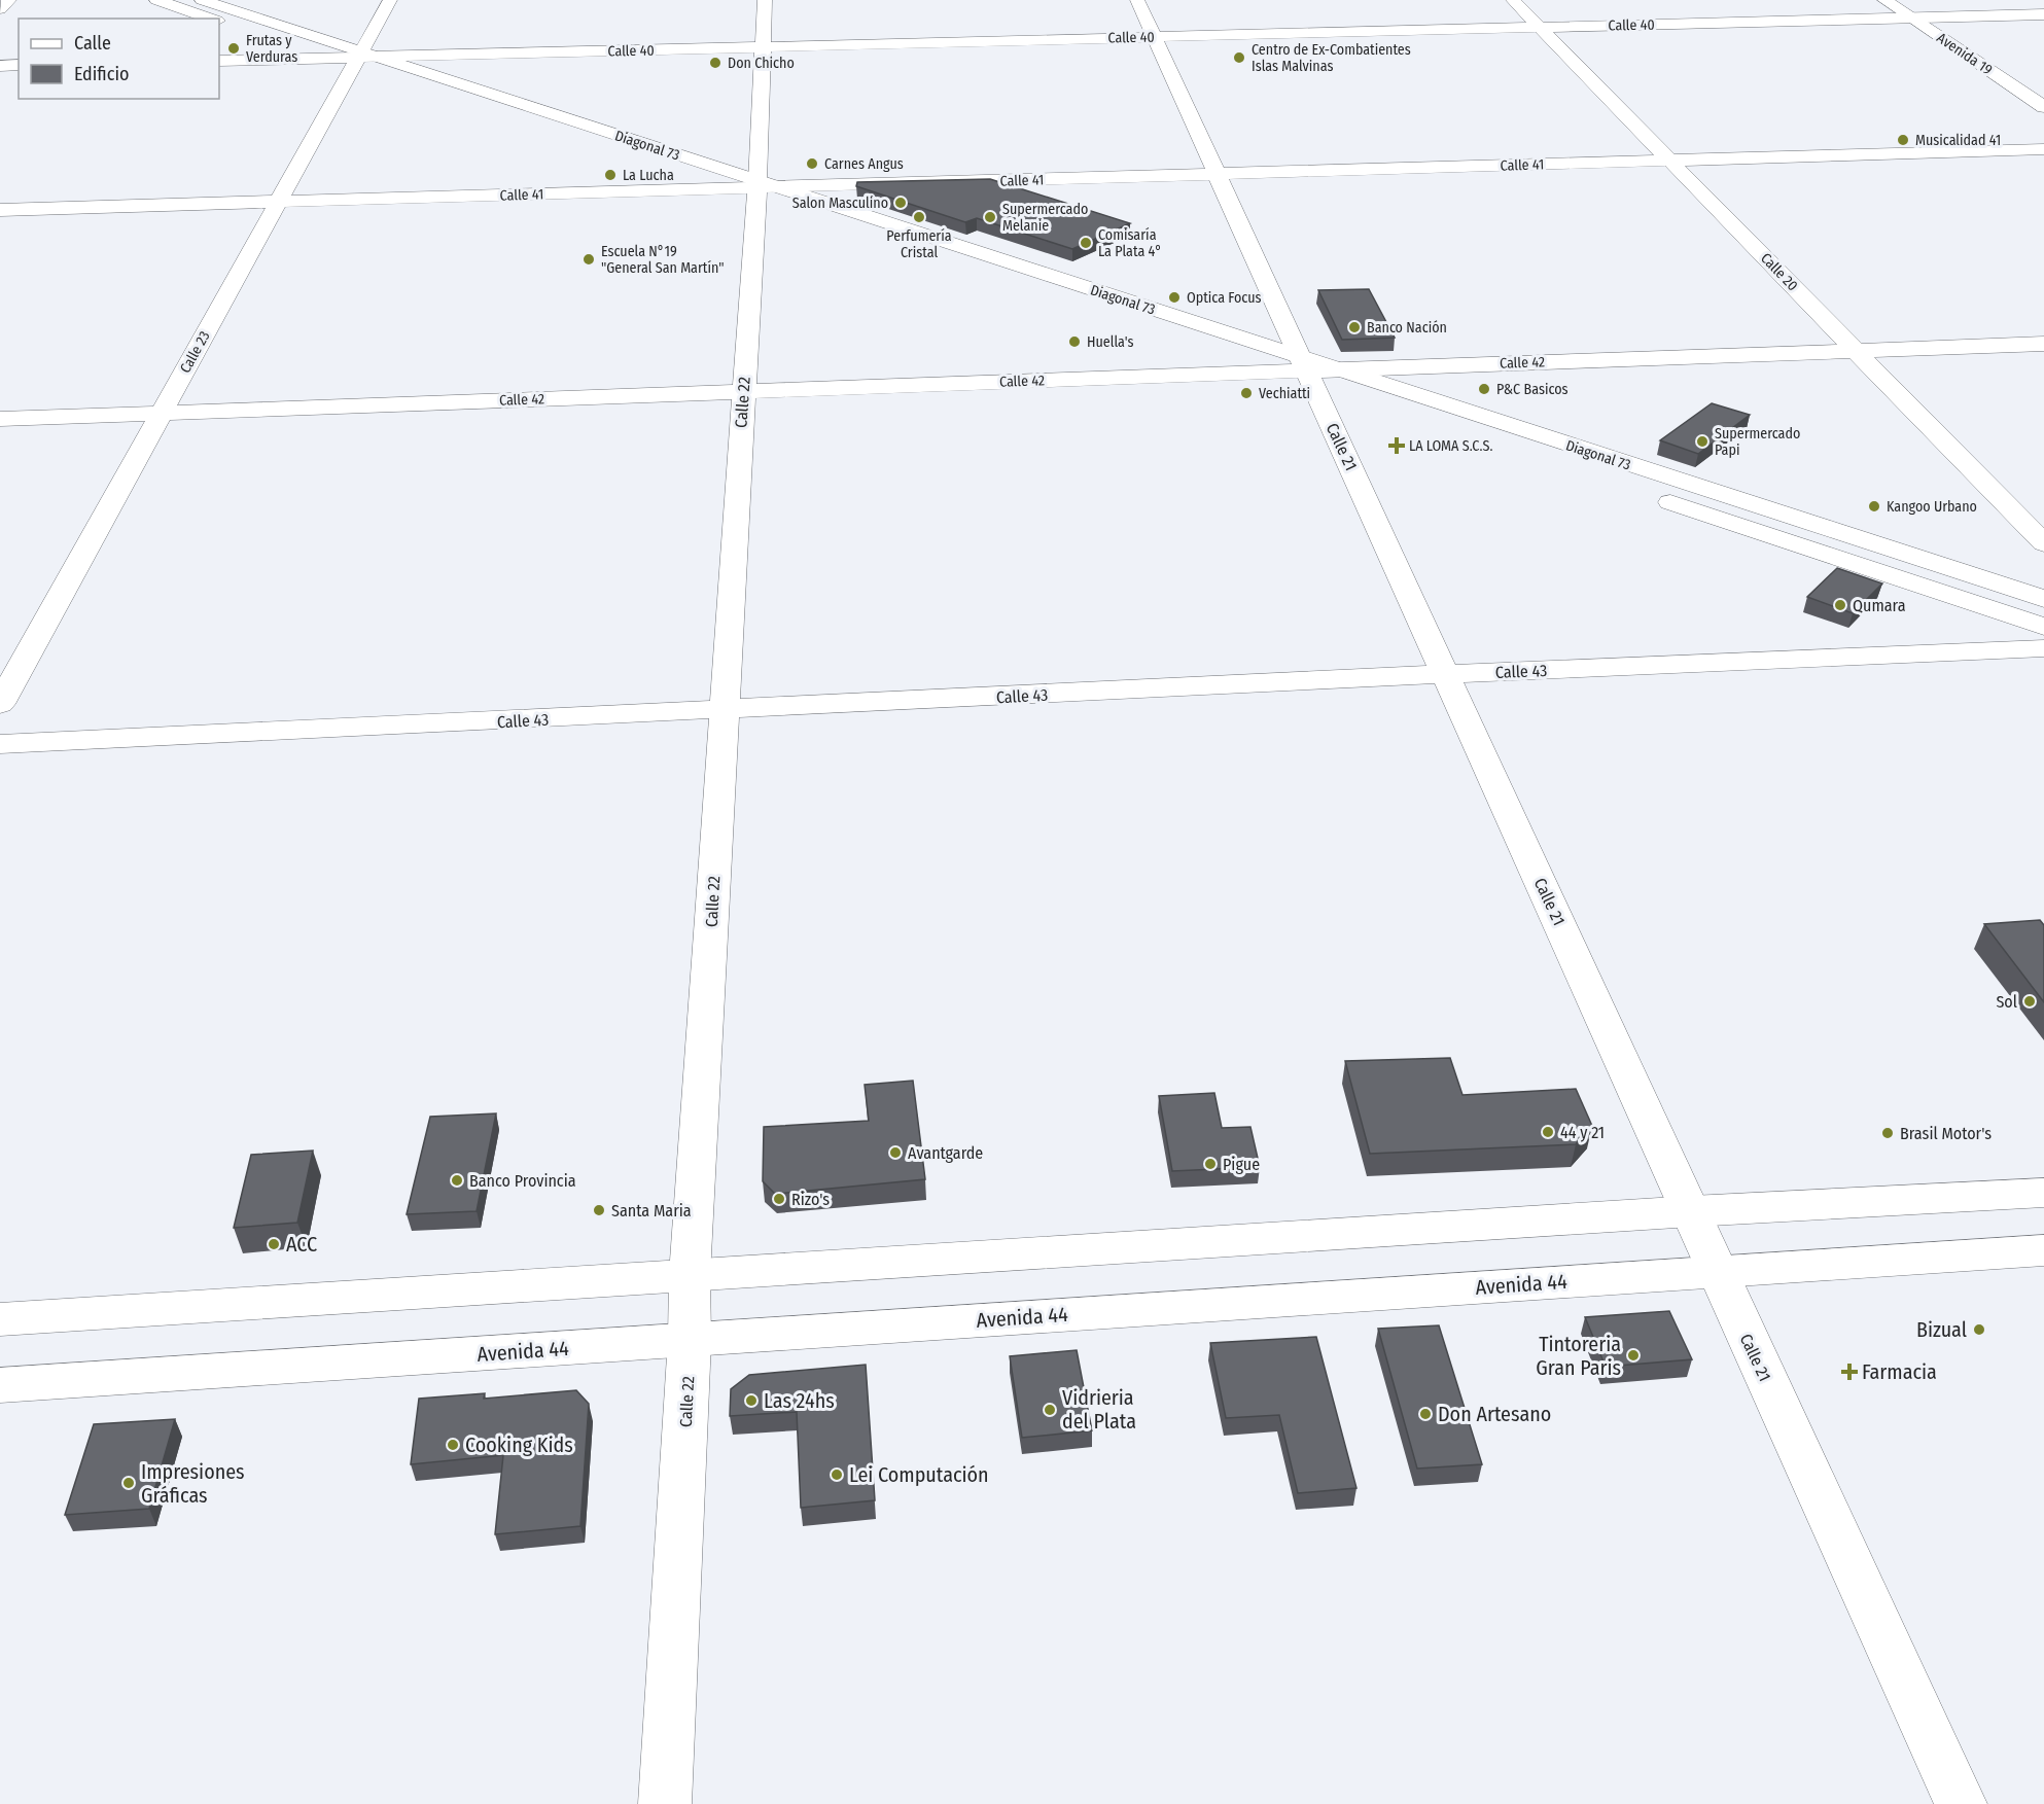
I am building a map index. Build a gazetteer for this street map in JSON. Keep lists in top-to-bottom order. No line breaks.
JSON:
{"streets":{"street":["Calle 40","Avenida 19","Diagonal 73","Calle 41","Calle 20","Calle 23","Calle 42","Calle 22","Calle 21","Calle 43","Avenida 44"]},"crossings":[["Calle 40","Avenida 19"],["Calle 40","Diagonal 73"],["Calle 40","Calle 20"],["Calle 40","Calle 23"],["Calle 40","Calle 22"],["Calle 40","Calle 21"],["Diagonal 73","Calle 41"],["Diagonal 73","Calle 23"],["Diagonal 73","Calle 42"],["Diagonal 73","Calle 22"],["Diagonal 73","Calle 21"],["Calle 41","Calle 20"],["Calle 41","Calle 23"],["Calle 41","Calle 22"],["Calle 41","Calle 21"],["Calle 20","Calle 42"],["Calle 23","Calle 42"],["Calle 42","Calle 22"],["Calle 42","Calle 21"],["Calle 22","Calle 43"],["Calle 22","Avenida 44"],["Calle 21","Calle 43"],["Calle 21","Avenida 44"]],"places":{"other":["Frutas y Verduras","Centro de Ex-Combatientes Islas Malvinas","Don Chicho","Musicalidad 41","Carnes Angus","La Lucha","Salon Masculino","Perfumería Cristal","Supermercado Melanie","Comisaría La Plata 4°","Escuela N°19 \"General San Martín\"","Optica Focus","Banco Nación","Huella's","P&C Basicos","Vechiatti","Supermercado Papi","Kangoo Urbano","Qumara","Sol","44 y 21","Brasil Motor's","Avantgarde","Pigue","Banco Provincia","Rizo's","Santa Maria","ACC","Bizual","Tintoreria Gran Paris","Las 24hs","Vidrieria del Plata","Don Artesano","Cooking Kids","Lei Computación","Impresiones Gráficas"],"health":["LA LOMA S.C.S.","Farmacia"]},"legend":["Calle","Edificio"]}
